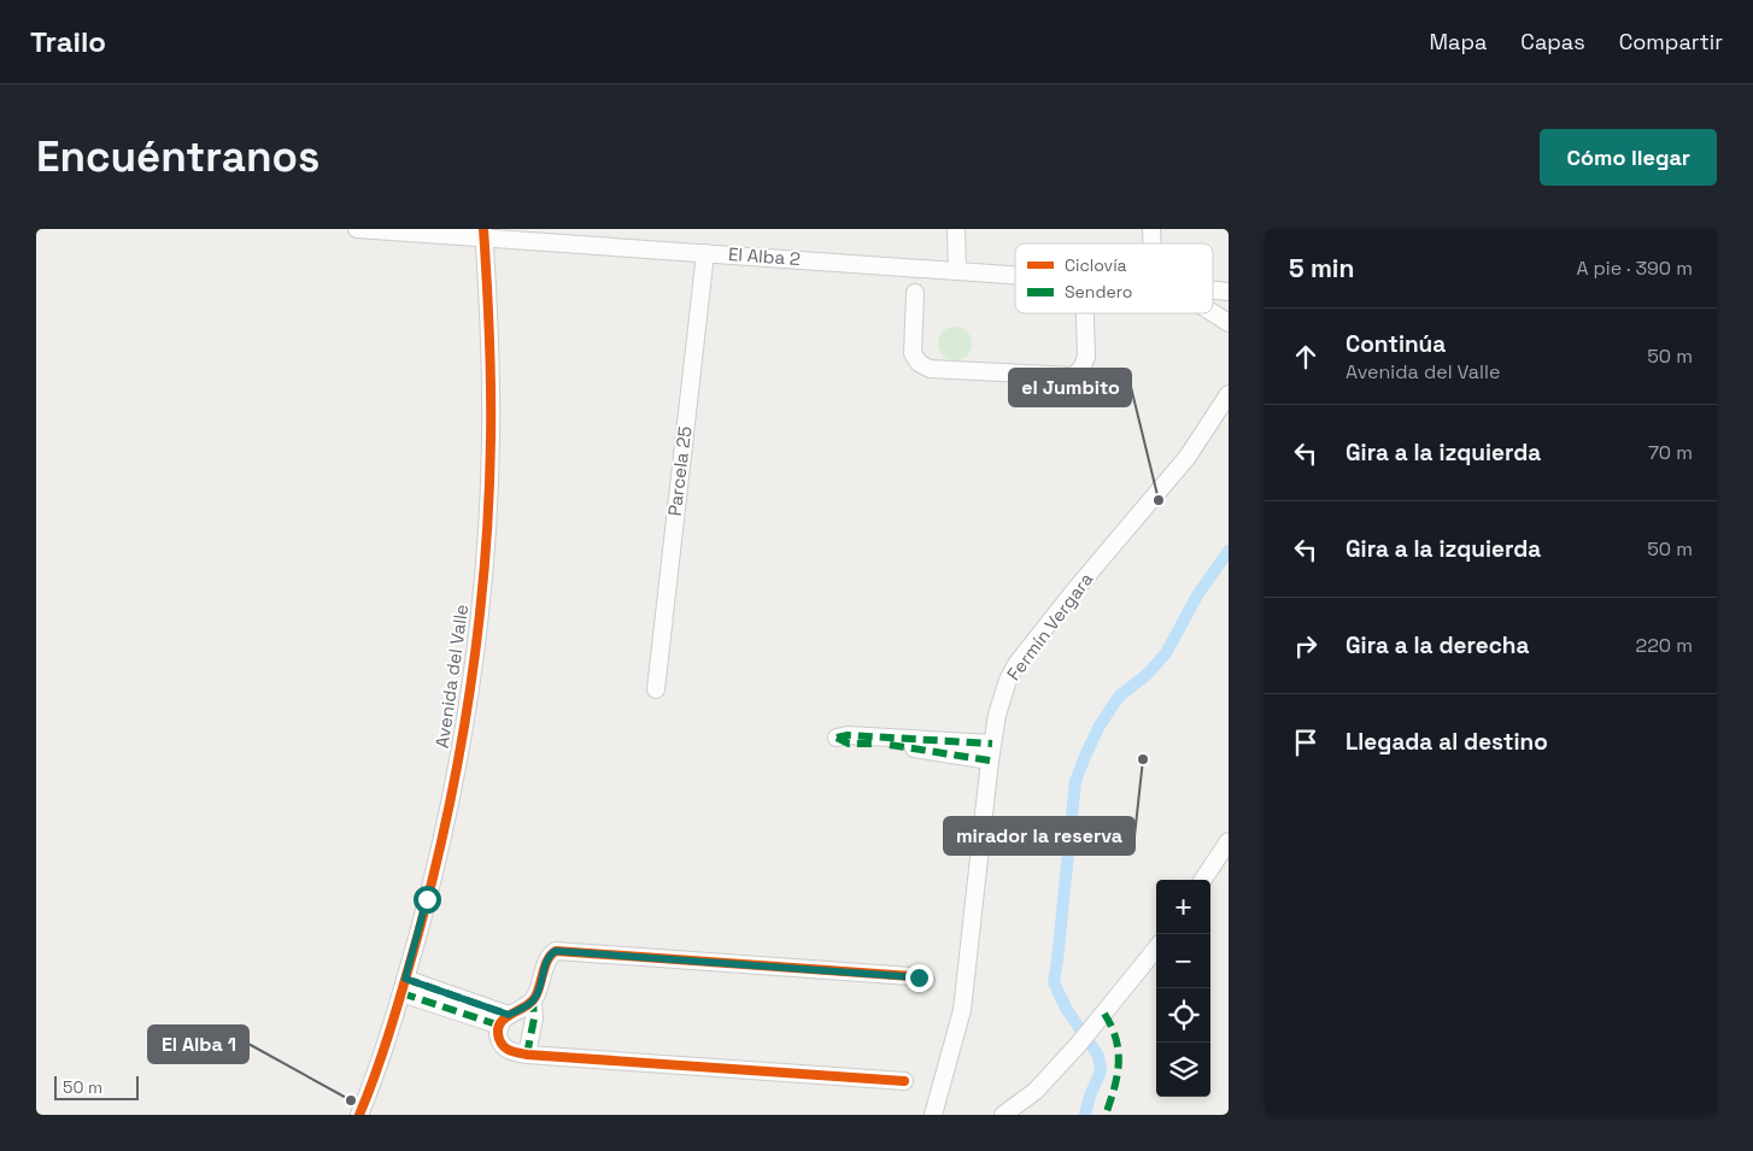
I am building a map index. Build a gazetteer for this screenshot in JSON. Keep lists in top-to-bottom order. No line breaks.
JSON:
{"streets":{"street":["El Alba 2","Parcela 25","Fermín Vergara","Avenida del Valle"]},"crossings":[["El Alba 2","Parcela 25"],["El Alba 2","Avenida del Valle"]],"places":["el Jumbito","mirador la reserva","El Alba 1"],"legend":["Ciclovía","Sendero"],"scale_bar":"50 m","page":{"header":"Trailo","nav":["Mapa","Capas","Compartir"],"buttons":"Cómo llegar","title":"Encuéntranos","heading":["5 min","A pie · 390 m"],"list":[["Continúa","Avenida del Valle","50 m"],["Gira a la izquierda","70 m"],["Gira a la izquierda","50 m"],["Gira a la derecha","220 m"],"Llegada al destino"],"map_buttons":["+","−"],"scale":"50 m"}}
